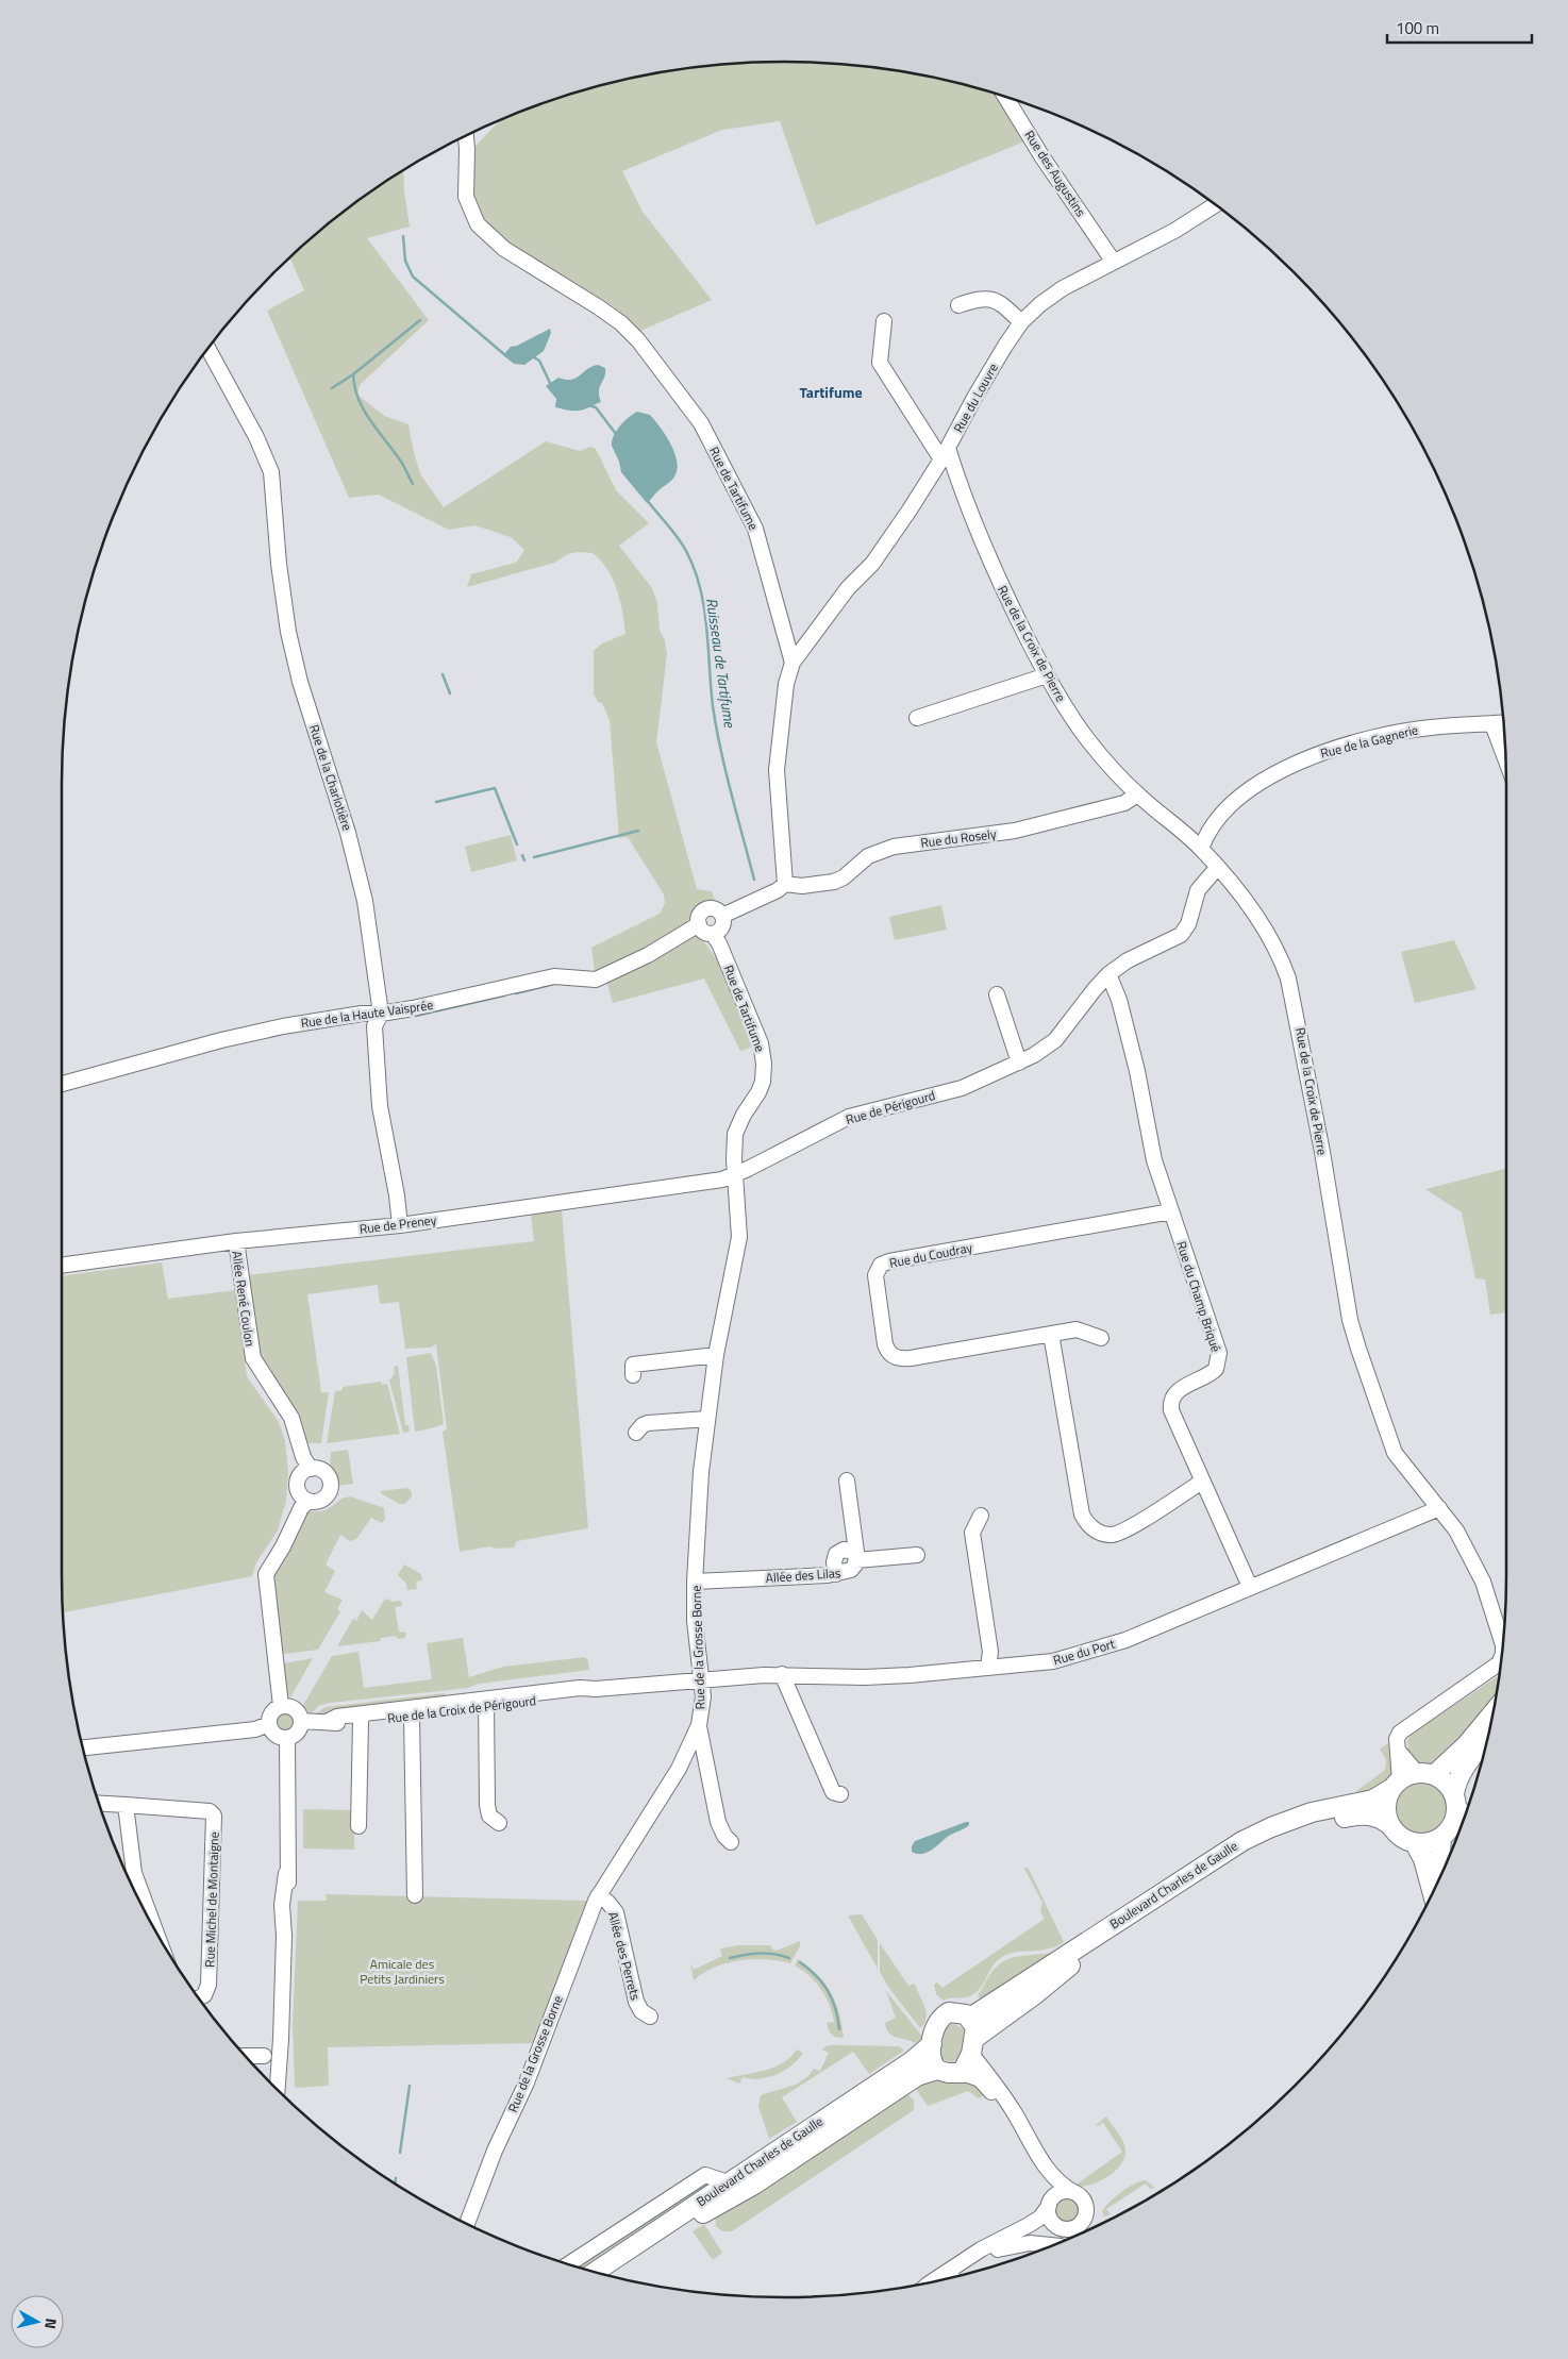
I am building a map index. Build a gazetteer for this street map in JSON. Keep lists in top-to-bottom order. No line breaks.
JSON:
{"streets":{"main road":["Boulevard Charles de Gaulle"],"street":["Rue des Augustins","Rue du Louvre","Rue de Tartifume","Rue de la Croix de Pierre","Rue de la Gagnerie","Rue de la Charlotière","Rue du Rosely","Rue de la Haute Vaisprée","Rue de Périgourd","Rue de Preney","Rue du Coudray","Rue du Champ Briqué","Allée René Coulon","Allée des Lilas","Rue de la Grosse Borne","Rue du Port","Rue de la Croix de Périgourd","Rue Michel de Montaigne","Allée des Perrets"]},"crossings":[["Rue des Augustins","Rue du Louvre"],["Rue du Louvre","Rue de Tartifume"],["Rue du Louvre","Rue de la Croix de Pierre"],["Rue de Tartifume","Rue de la Haute Vaisprée"],["Rue de Tartifume","Rue de Périgourd"],["Rue de Tartifume","Rue de Preney"],["Rue de Tartifume","Rue de la Grosse Borne"],["Rue de la Croix de Pierre","Rue de la Gagnerie"],["Rue de la Croix de Pierre","Rue du Rosely"],["Rue de la Croix de Pierre","Rue de Périgourd"],["Rue de la Croix de Pierre","Rue du Port"],["Rue de la Croix de Pierre","Boulevard Charles de Gaulle"],["Rue de la Charlotière","Rue de la Haute Vaisprée"],["Rue de la Charlotière","Rue de Preney"],["Rue de Périgourd","Rue de Preney"],["Rue de Périgourd","Rue du Champ Briqué"],["Rue de Périgourd","Rue de la Grosse Borne"],["Rue de Preney","Allée René Coulon"],["Rue de Preney","Rue de la Grosse Borne"],["Rue du Coudray","Rue du Champ Briqué"],["Rue du Champ Briqué","Rue du Port"],["Allée des Lilas","Rue de la Grosse Borne"],["Rue de la Grosse Borne","Rue du Port"],["Rue de la Grosse Borne","Rue de la Croix de Périgourd"],["Rue de la Grosse Borne","Allée des Perrets"],["Rue du Port","Rue de la Croix de Périgourd"]],"districts":["Tartifume"],"water":["Ruisseau de Tartifume"],"parks":["Amicale des Petits Jardiniers"],"scale_bar":"100 m","north":"right"}
